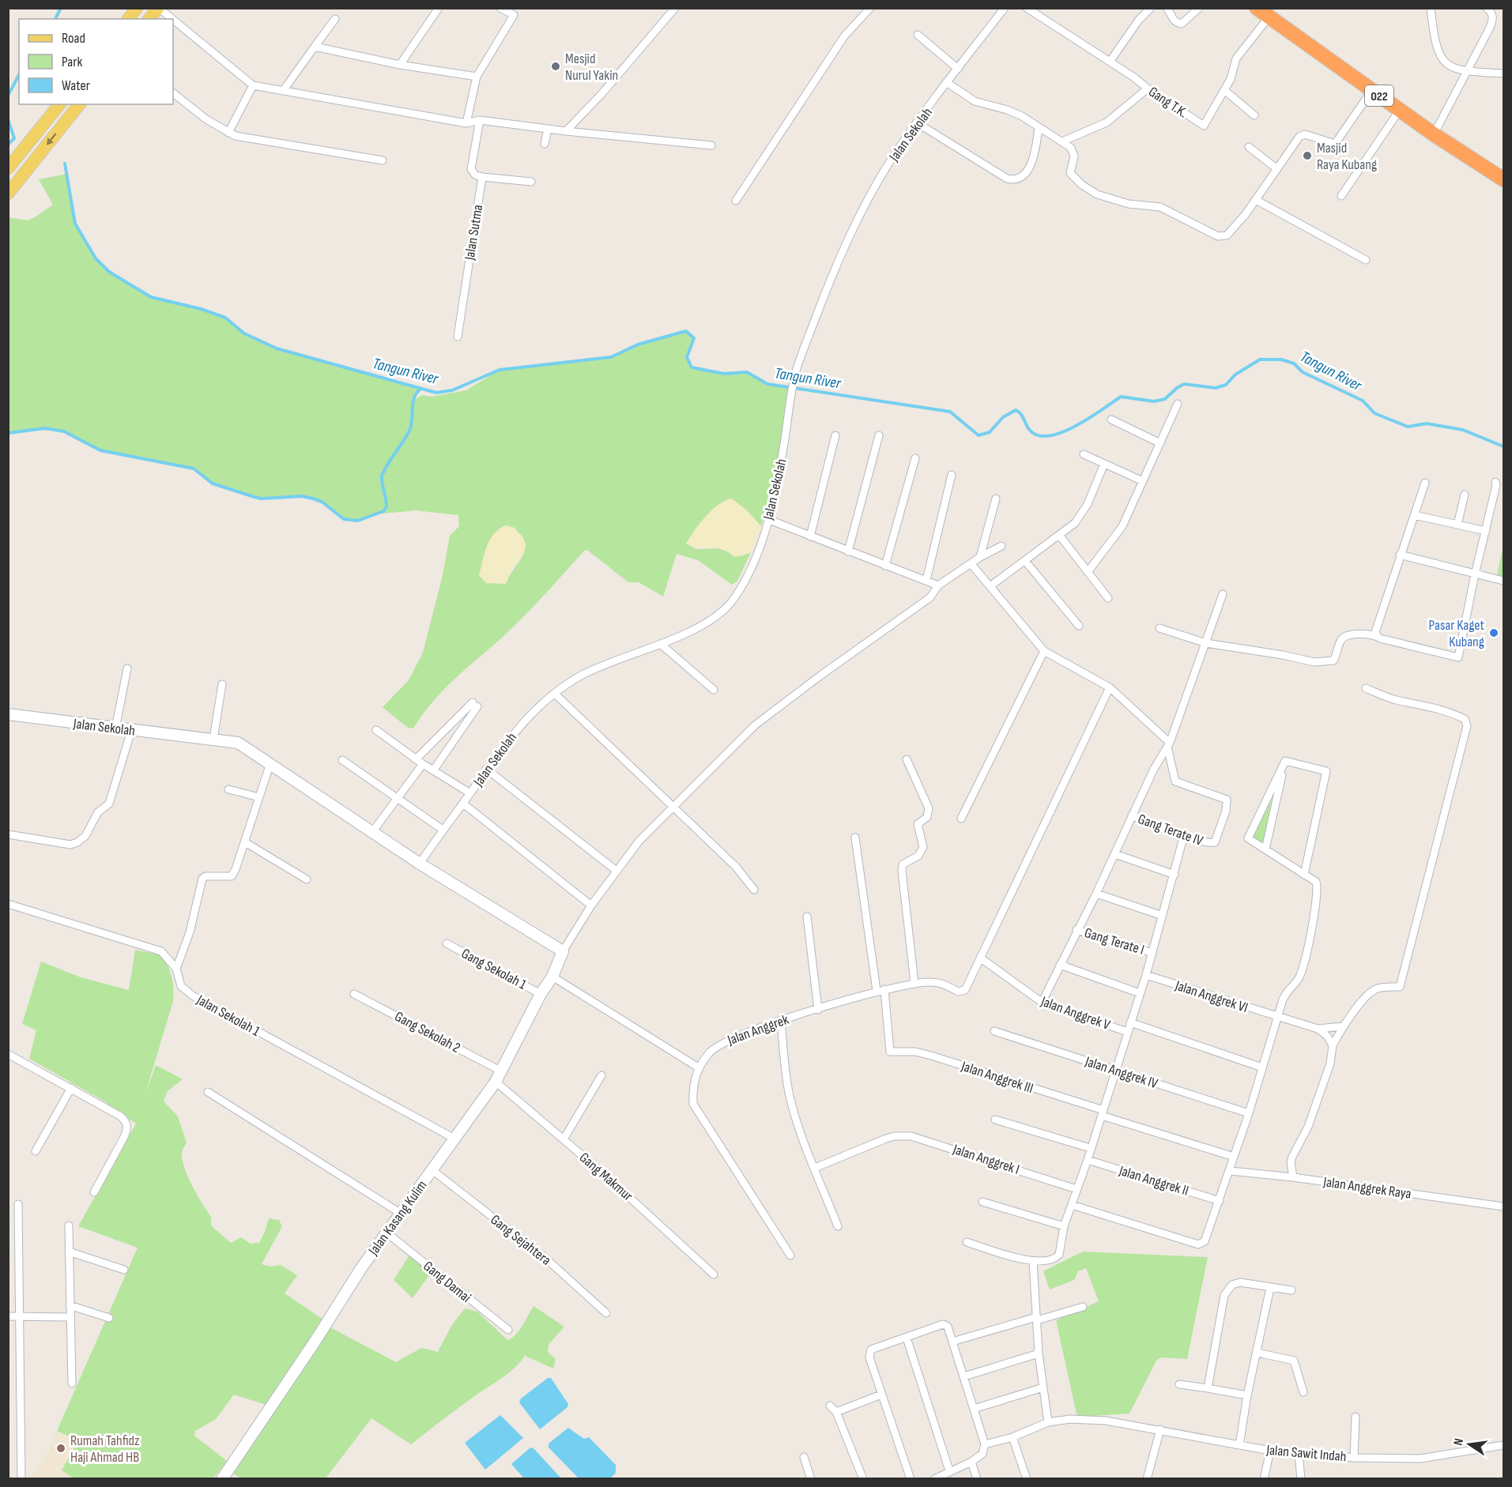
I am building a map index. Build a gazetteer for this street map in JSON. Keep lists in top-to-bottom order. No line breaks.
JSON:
{"streets":{"highway":["022"],"street":["Gang T.K.","Jalan Sekolah","Jalan Sutma","Gang Terate IV","Gang Terate I","Gang Sekolah 1","Jalan Anggrek VI","Jalan Anggrek V","Jalan Sekolah 1","Jalan Anggrek","Gang Sekolah 2","Jalan Anggrek IV","Jalan Anggrek III","Jalan Anggrek I","Gang Makmur","Jalan Anggrek II","Jalan Anggrek Raya","Jalan Kasang Kulim","Gang Sejahtera","Gang Damai","Jalan Sawit Indah"]},"crossings":[["022","Gang T.K."],["Jalan Sekolah","Jalan Kasang Kulim"],["Gang Sekolah 1","Jalan Kasang Kulim"],["Jalan Anggrek V","Jalan Anggrek"],["Jalan Sekolah 1","Jalan Kasang Kulim"],["Jalan Anggrek","Jalan Anggrek III"],["Gang Sekolah 2","Jalan Kasang Kulim"],["Gang Makmur","Jalan Kasang Kulim"],["Jalan Kasang Kulim","Gang Sejahtera"],["Jalan Kasang Kulim","Gang Damai"]],"water":["Tangun River"],"places":["Mesjid Nurul Yakin","Masjid Raya Kubang","Pasar Kaget Kubang","Rumah Tahfidz Haji Ahmad HB"],"legend":["Road","Park","Water"],"north":"left"}
